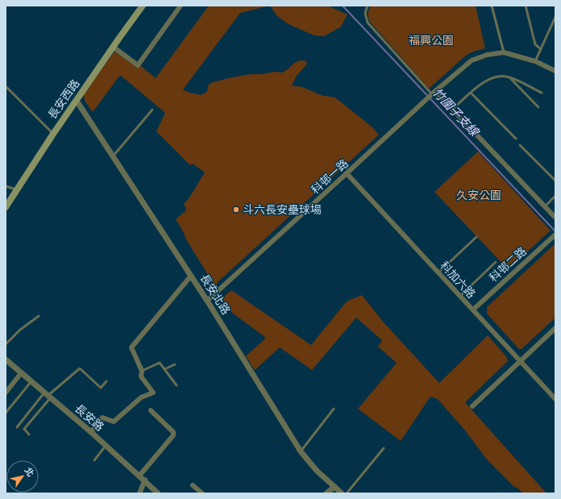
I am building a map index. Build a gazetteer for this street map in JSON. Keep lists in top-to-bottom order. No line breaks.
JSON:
{"streets":{"main road":["長安西路"],"street":["科邨一路","科邨二路","科加六路","長安北路","長安路"]},"crossings":[["長安西路","長安北路"],["科邨一路","科加六路"],["科邨一路","長安北路"],["科邨二路","科加六路"]],"water":["竹圍子支線"],"parks":["福興公園","久安公園"],"places":["斗六長安壘球場"],"north":"top right"}
